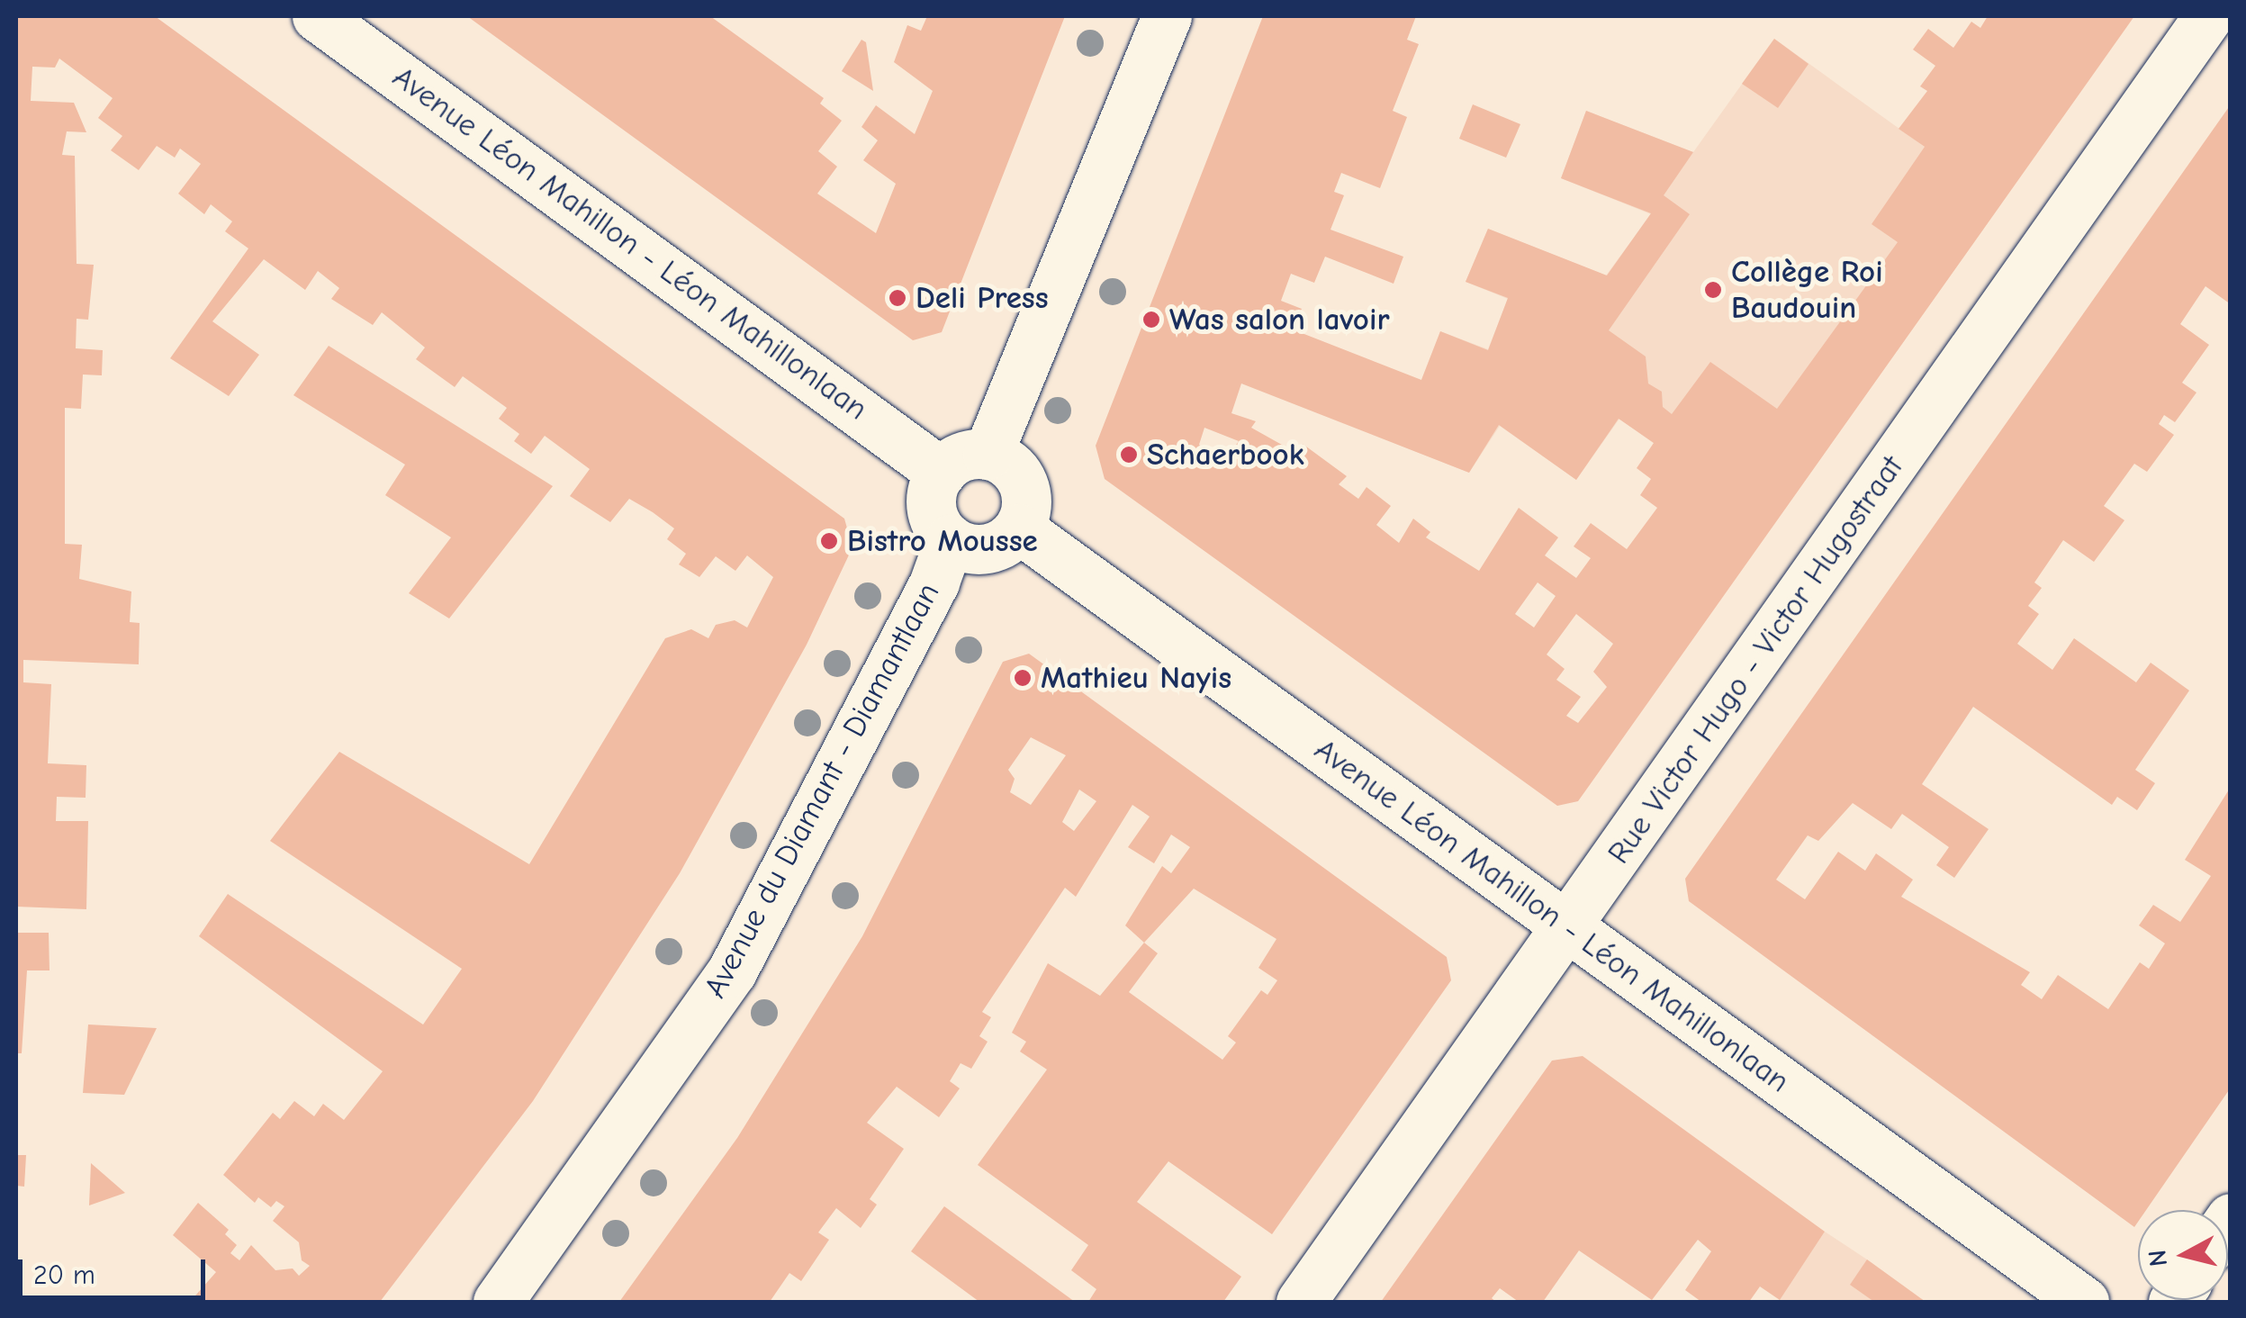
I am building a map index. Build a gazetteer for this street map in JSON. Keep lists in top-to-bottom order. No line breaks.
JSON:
{"streets":{"street":["Avenue Léon Mahillon - Léon Mahillonlaan","Rue Victor Hugo - Victor Hugostraat","Avenue du Diamant - Diamantlaan"]},"crossings":[["Avenue Léon Mahillon - Léon Mahillonlaan","Rue Victor Hugo - Victor Hugostraat"],["Avenue Léon Mahillon - Léon Mahillonlaan","Avenue du Diamant - Diamantlaan"]],"places":["Collège Roi Baudouin","Deli Press","Was salon lavoir","Schaerbook","Bistro Mousse","Mathieu Nayis"],"scale_bar":"20 m","north":"left"}
